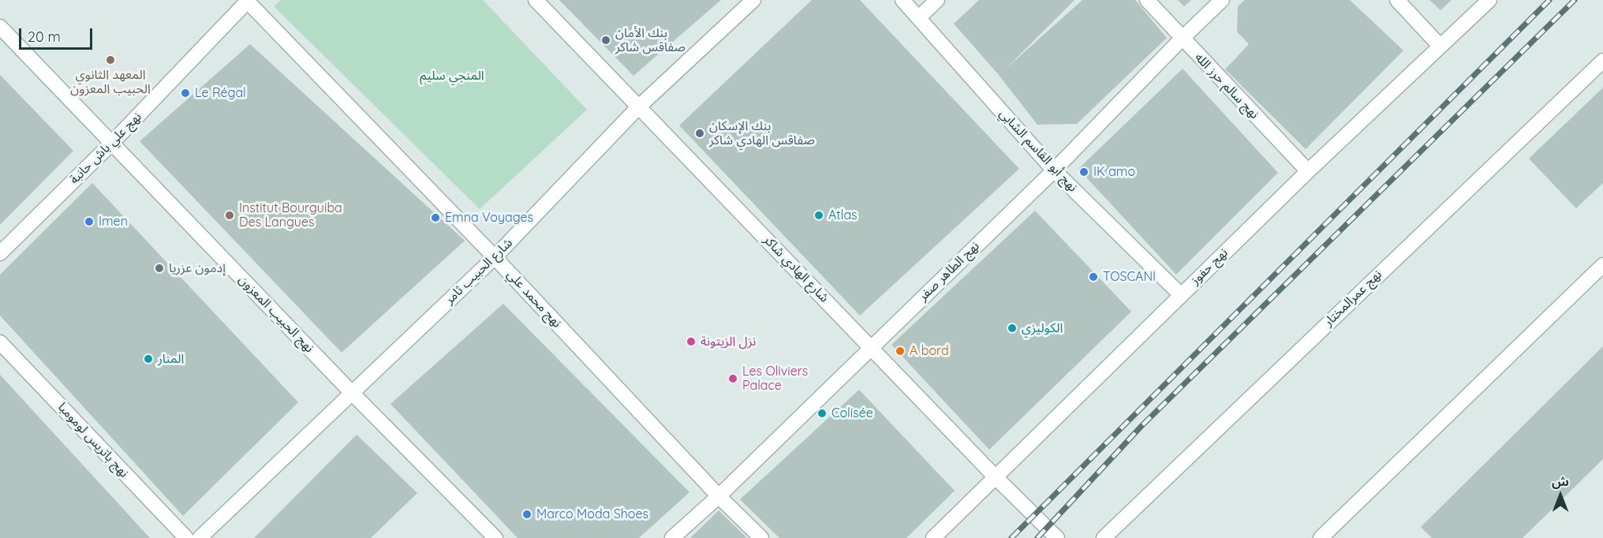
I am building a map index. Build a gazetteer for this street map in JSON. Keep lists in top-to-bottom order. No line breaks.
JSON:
{"streets":{"street":["نهج سالم حرز الله","نهج علي باش حانبة","نهج أبو القاسم الشابي","نهج حفوز","شارع الهادي شاكر","شارع الحبيب ثامر","نهج الطاهر صفر","نهج عمرالمختار","نهج محمد علي","نهج الحبيب المعزون","نهج باتريس لومومبا"]},"crossings":[["نهج سالم حرز الله","نهج حفوز"],["نهج سالم حرز الله","نهج الطاهر صفر"],["نهج علي باش حانبة","نهج محمد علي"],["نهج علي باش حانبة","نهج الحبيب المعزون"],["نهج أبو القاسم الشابي","نهج حفوز"],["نهج أبو القاسم الشابي","نهج الطاهر صفر"],["نهج حفوز","شارع الهادي شاكر"],["شارع الهادي شاكر","شارع الحبيب ثامر"],["شارع الهادي شاكر","نهج الطاهر صفر"],["شارع الحبيب ثامر","نهج محمد علي"],["شارع الحبيب ثامر","نهج الحبيب المعزون"],["نهج الطاهر صفر","نهج محمد علي"]],"parks":["المنجي سليم"],"places":["بنك الأمان صفاقس شاكر","المعهد الثانوي الحبيب المعزون","Le Régal","بنك الإسكان صفاقس الهادي شاكر","IK amo","Institut Bourguiba Des Langues","Atlas","Emna Voyages","Imen","إدمون عزريا","TOSCANI","الكوليزي","نزل الزيتونة","A bord","المنار","Les Oliviers Palace","Colisée","Marco Moda Shoes"],"scale_bar":"20 m","north":"top"}
